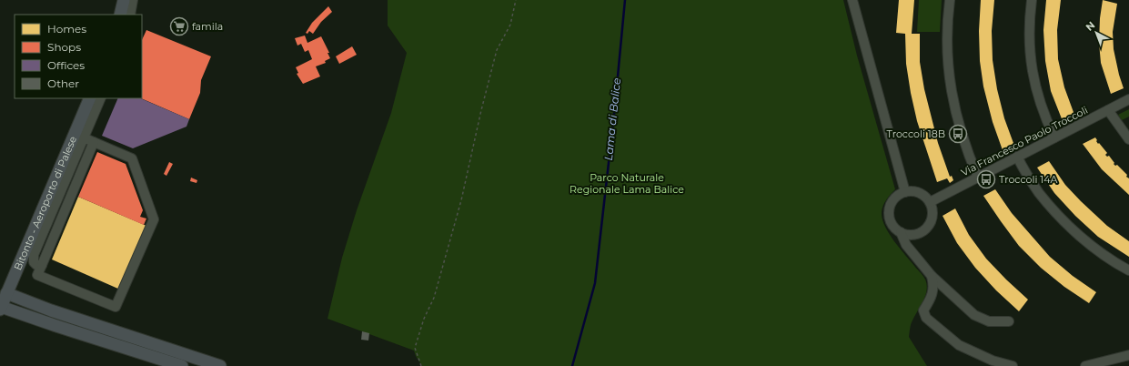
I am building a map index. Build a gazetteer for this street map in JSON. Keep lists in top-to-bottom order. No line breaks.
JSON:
{"streets":{"main road":["Bitonto - Aeroporto di Palese"],"street":["Via Francesco Paolo Troccoli"]},"water":["Lama di Balice"],"parks":["Parco Naturale Regionale Lama Balice"],"places":{"supermarket":["famila"],"bus stop":["Troccoli 18B","Troccoli 14A"]},"legend":["Homes","Shops","Offices","Other"],"north":"top left"}
